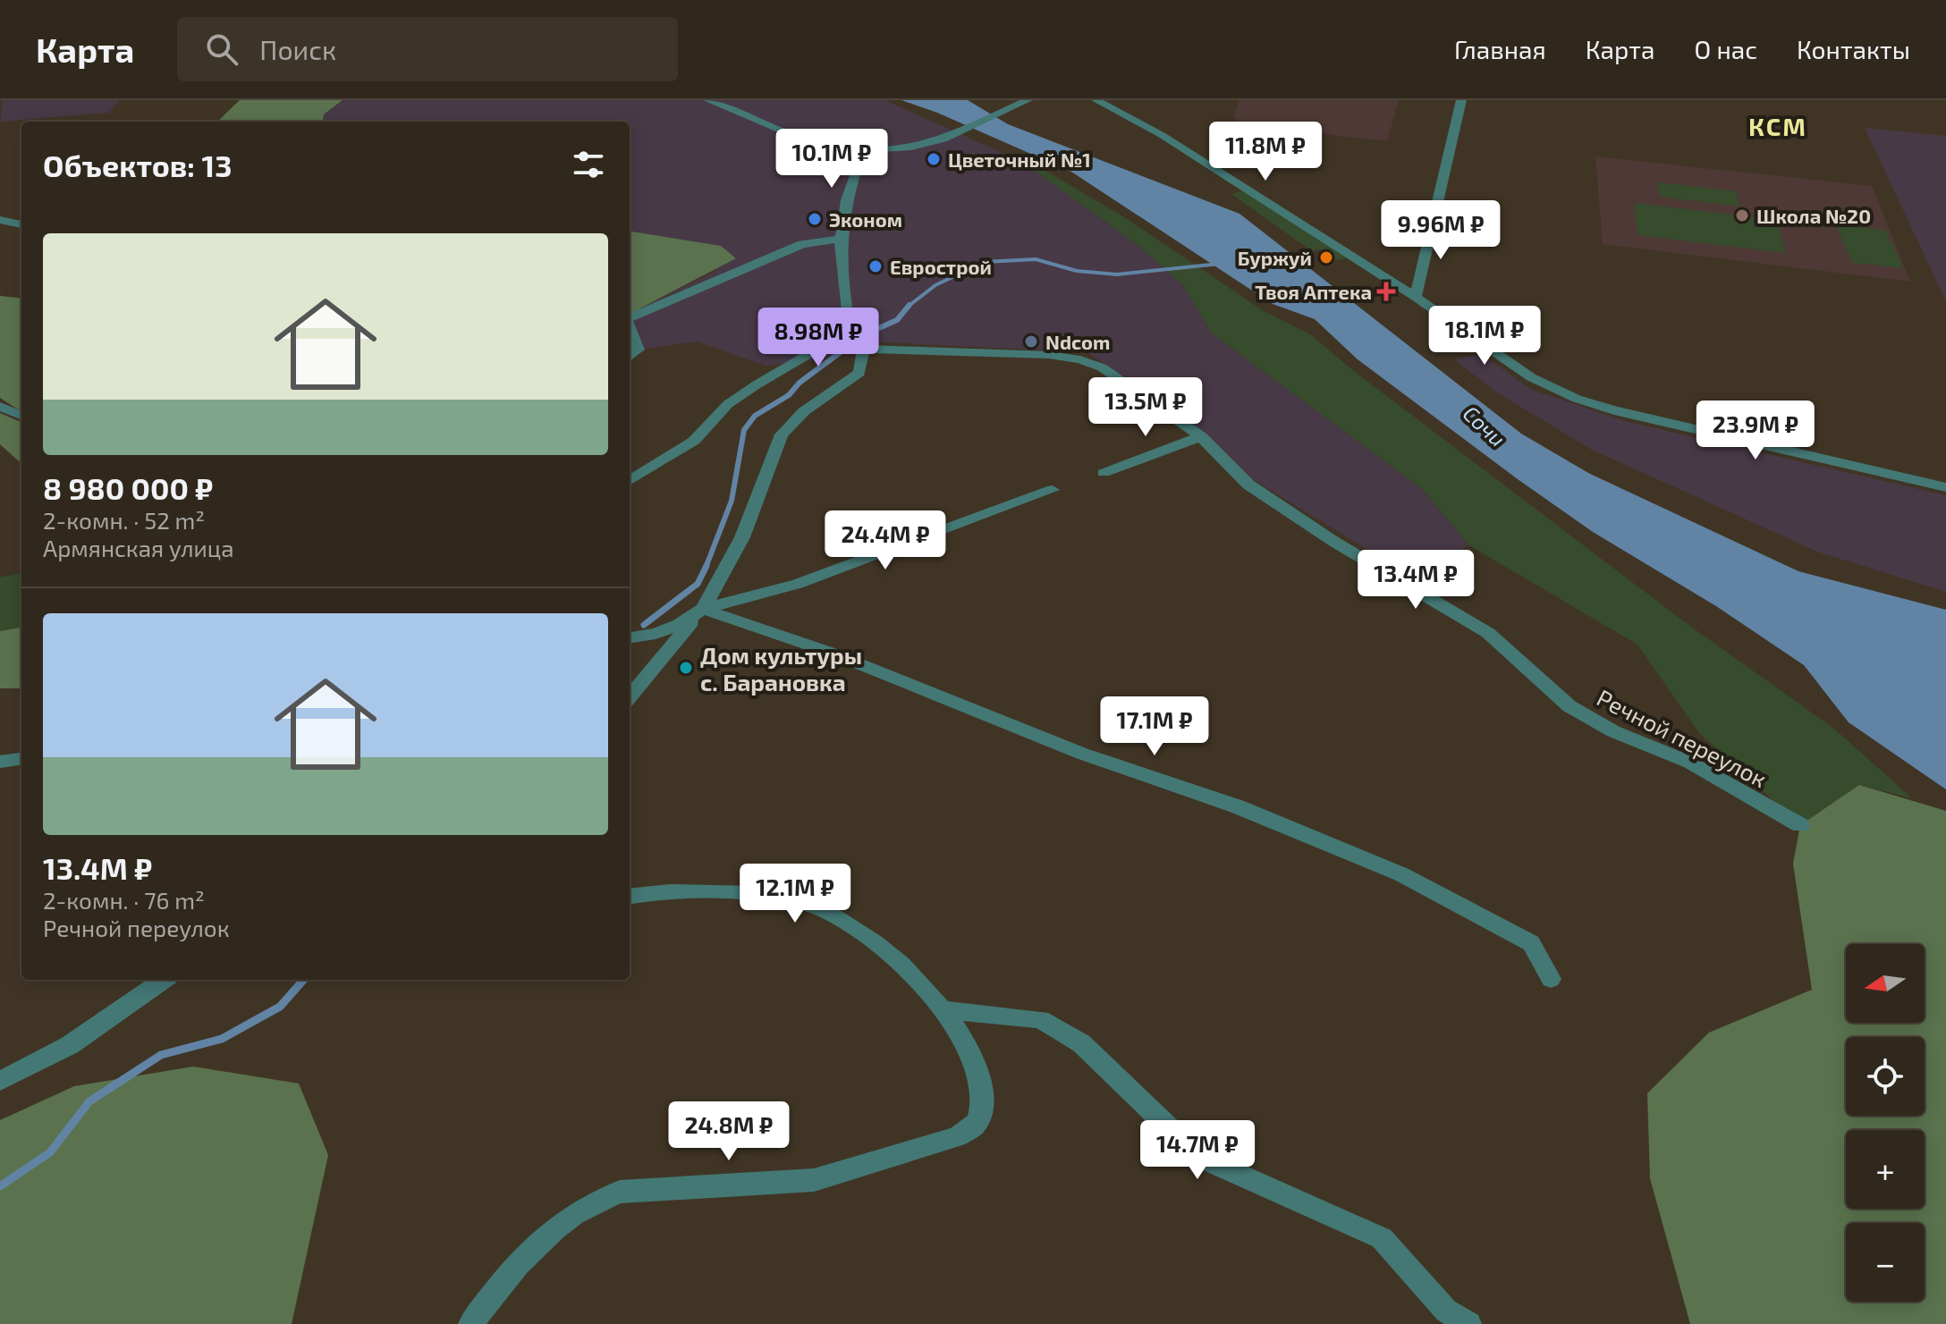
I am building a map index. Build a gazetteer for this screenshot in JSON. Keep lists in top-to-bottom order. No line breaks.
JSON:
{"streets":{"street":["Речной переулок"]},"districts":["КСМ"],"water":["Сочи"],"places":{"other":["Цветочный №1","Школа №20","Эконом","Буржуй","Еврострой","Ndcom","Дом культуры с. Барановка"],"health":["Твоя Аптека"]},"north":"left","page":{"header":"Карта","search":"Поиск","nav":["Главная","Карта","О нас","Контакты"],"price":["11.8M ₽","10.1M ₽","9.96M ₽","18.1M ₽","8.98M ₽","13.5M ₽","23.9M ₽","24.4M ₽","13.4M ₽","17.1M ₽","12.1M ₽","24.8M ₽","14.7M ₽"],"heading":"Объектов: 13","list":[{"name":"8 980 000 ₽","note":"2-комн. · 52 m² · Армянская улица"},{"name":"13.4M ₽","note":"2-комн. · 76 m² · Речной переулок"}],"map_buttons":["+","−"]}}
